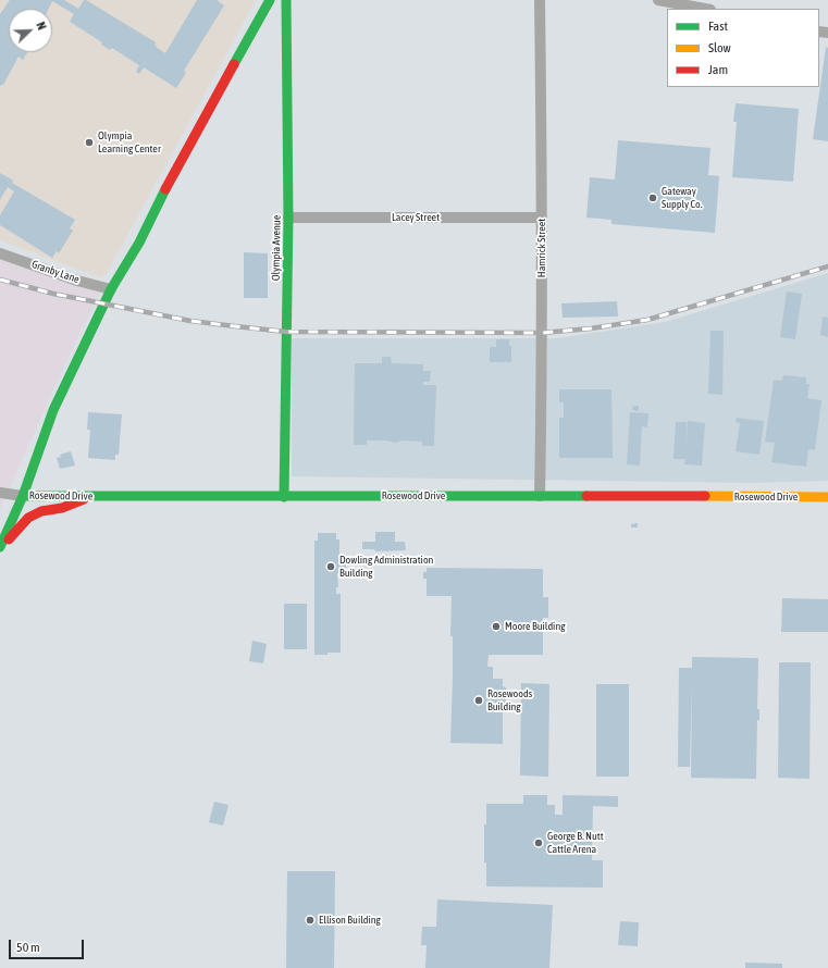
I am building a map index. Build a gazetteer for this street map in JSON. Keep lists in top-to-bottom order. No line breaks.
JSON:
{"streets":{"main road":["Olympia Avenue","Rosewood Drive"],"street":["Lacey Street","Hamrick Street","Granby Lane"]},"crossings":[["Lacey Street","Olympia Avenue"],["Lacey Street","Hamrick Street"],["Olympia Avenue","Rosewood Drive"],["Hamrick Street","Rosewood Drive"]],"places":["Olympia Learning Center","Gateway Supply Co.","Dowling Administration Building","Moore Building","Rosewoods Building","George B. Nutt Cattle Arena","Ellison Building"],"legend":["Fast","Slow","Jam"],"scale_bar":"50 m","north":"top right"}
